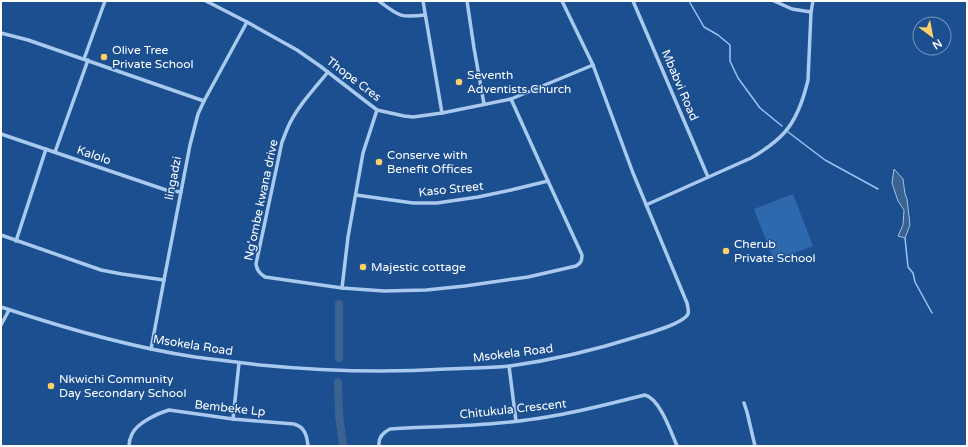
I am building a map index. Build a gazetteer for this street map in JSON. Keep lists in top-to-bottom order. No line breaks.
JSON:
{"streets":{"street":["Thope Cres","Mbabvi Road","Kalolo","lingadzi","Kaso Street","Ng'ombe kwana drive","Msokela Road","Bembeke Lp","Chitukula Crescent"]},"crossings":[["Thope Cres","lingadzi"],["Thope Cres","Ng'ombe kwana drive"],["Thope Cres","Msokela Road"],["Kalolo","lingadzi"],["lingadzi","Msokela Road"]],"places":["Olive Tree Private School","Seventh Adventists Church","Conserve with Benefit Offices","Cherub Private School","Majestic cottage","Nkwichi Community Day Secondary School"],"north":"bottom right"}
